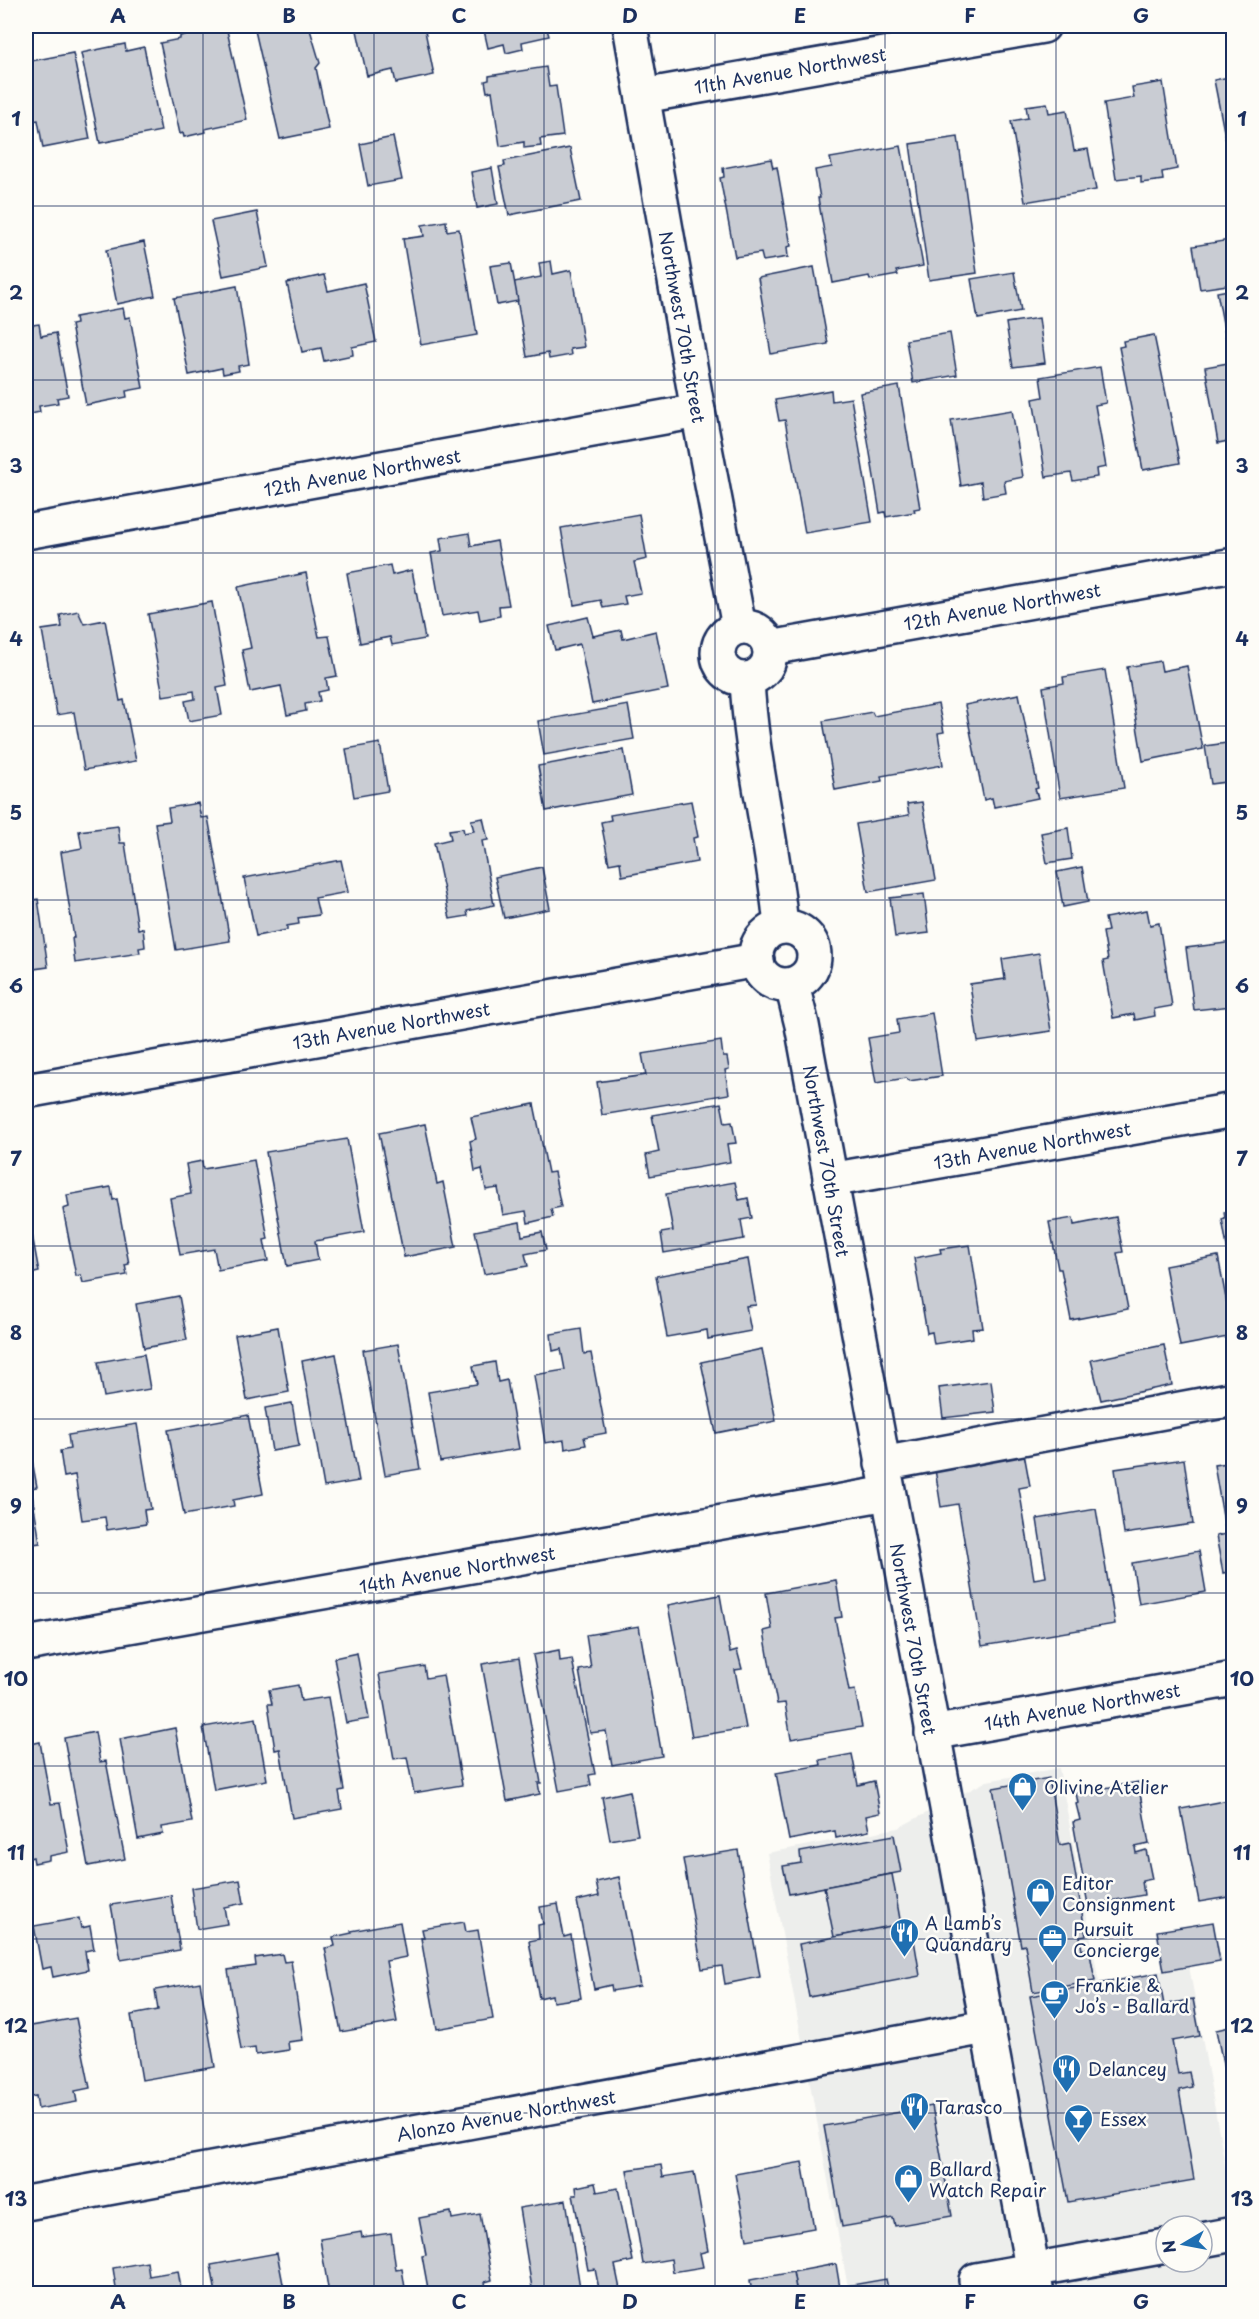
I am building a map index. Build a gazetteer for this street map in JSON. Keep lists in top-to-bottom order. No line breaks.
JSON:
{"streets":{"street":["11th Avenue Northwest","Northwest 70th Street","12th Avenue Northwest","13th Avenue Northwest","14th Avenue Northwest","Alonzo Avenue Northwest"]},"crossings":[["11th Avenue Northwest","Northwest 70th Street"],["Northwest 70th Street","12th Avenue Northwest"],["Northwest 70th Street","13th Avenue Northwest"],["Northwest 70th Street","14th Avenue Northwest"],["Northwest 70th Street","Alonzo Avenue Northwest"]],"places":{"shop":["Olivine Atelier","Editor Consignment","Ballard Watch Repair"],"restaurant":["A Lamb’s Quandary","Delancey","Tarasco"],"office":["Pursuit Concierge"],"cafe":["Frankie & Jo’s - Ballard"],"bar":["Essex"]},"north":"left","grid":{"columns":["A","B","C","D","E","F","G"],"rows":["1","2","3","4","5","6","7","8","9","10","11","12","13"]}}
